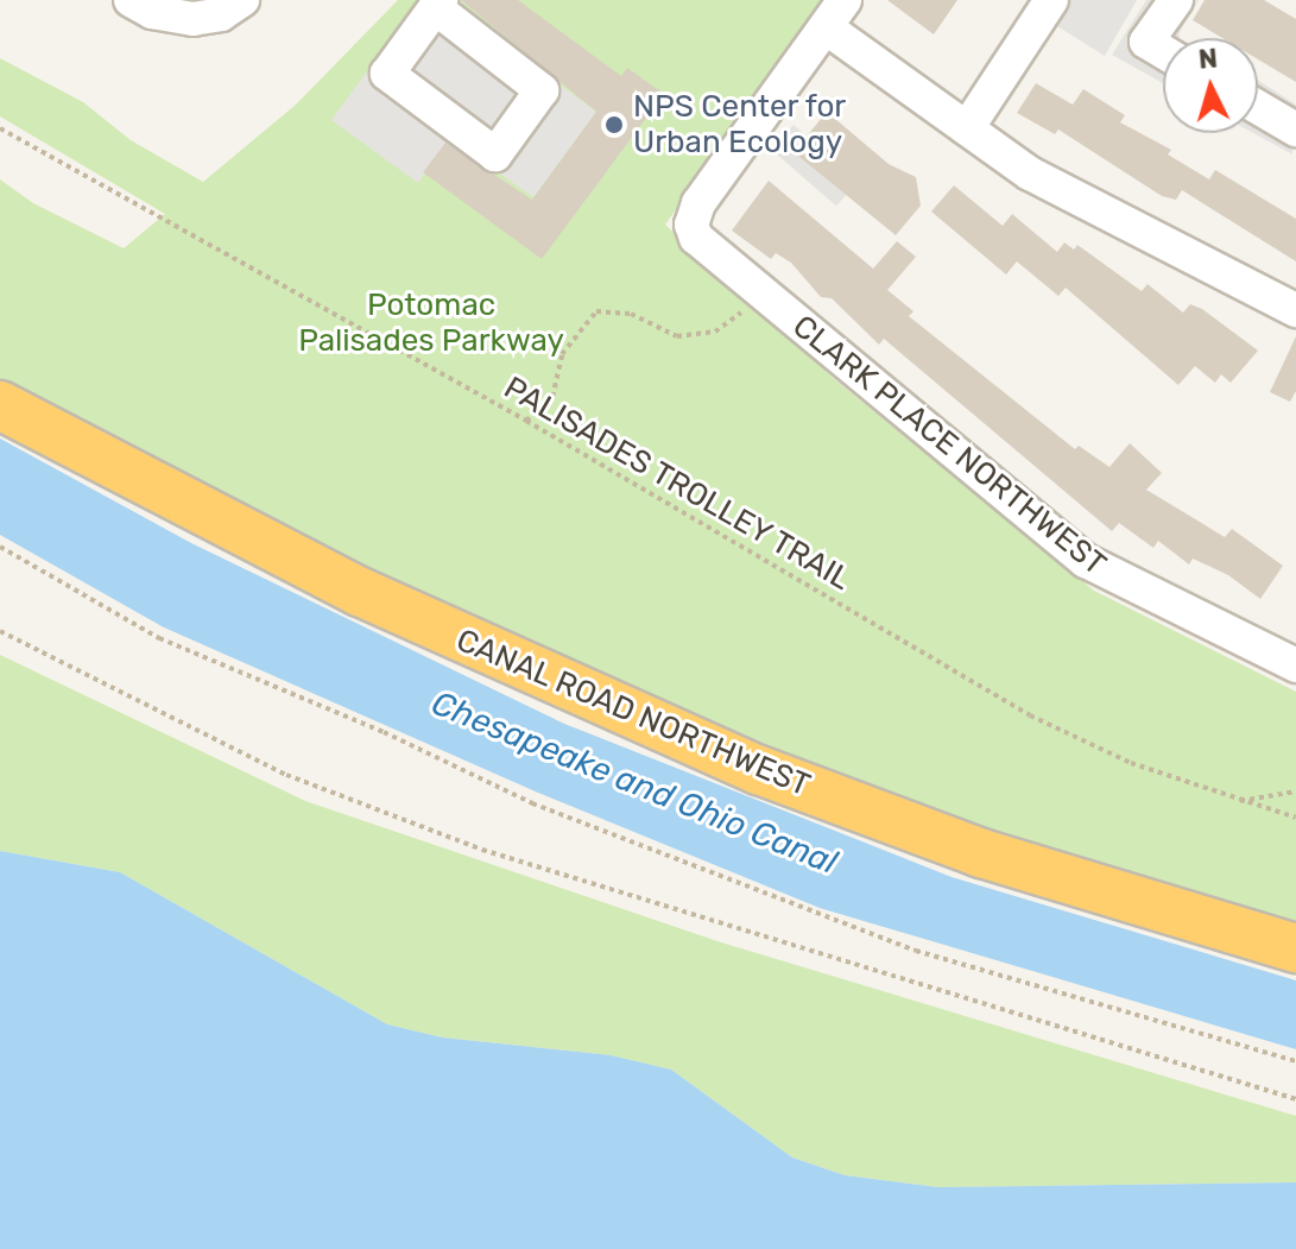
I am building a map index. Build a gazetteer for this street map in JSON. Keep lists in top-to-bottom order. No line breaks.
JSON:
{"streets":{"highway":["CANAL ROAD NORTHWEST"],"street":["CLARK PLACE NORTHWEST"],"path":["PALISADES TROLLEY TRAIL"]},"water":["Chesapeake and Ohio Canal"],"parks":["Potomac Palisades Parkway"],"places":["NPS Center for Urban Ecology"],"north":"top"}
